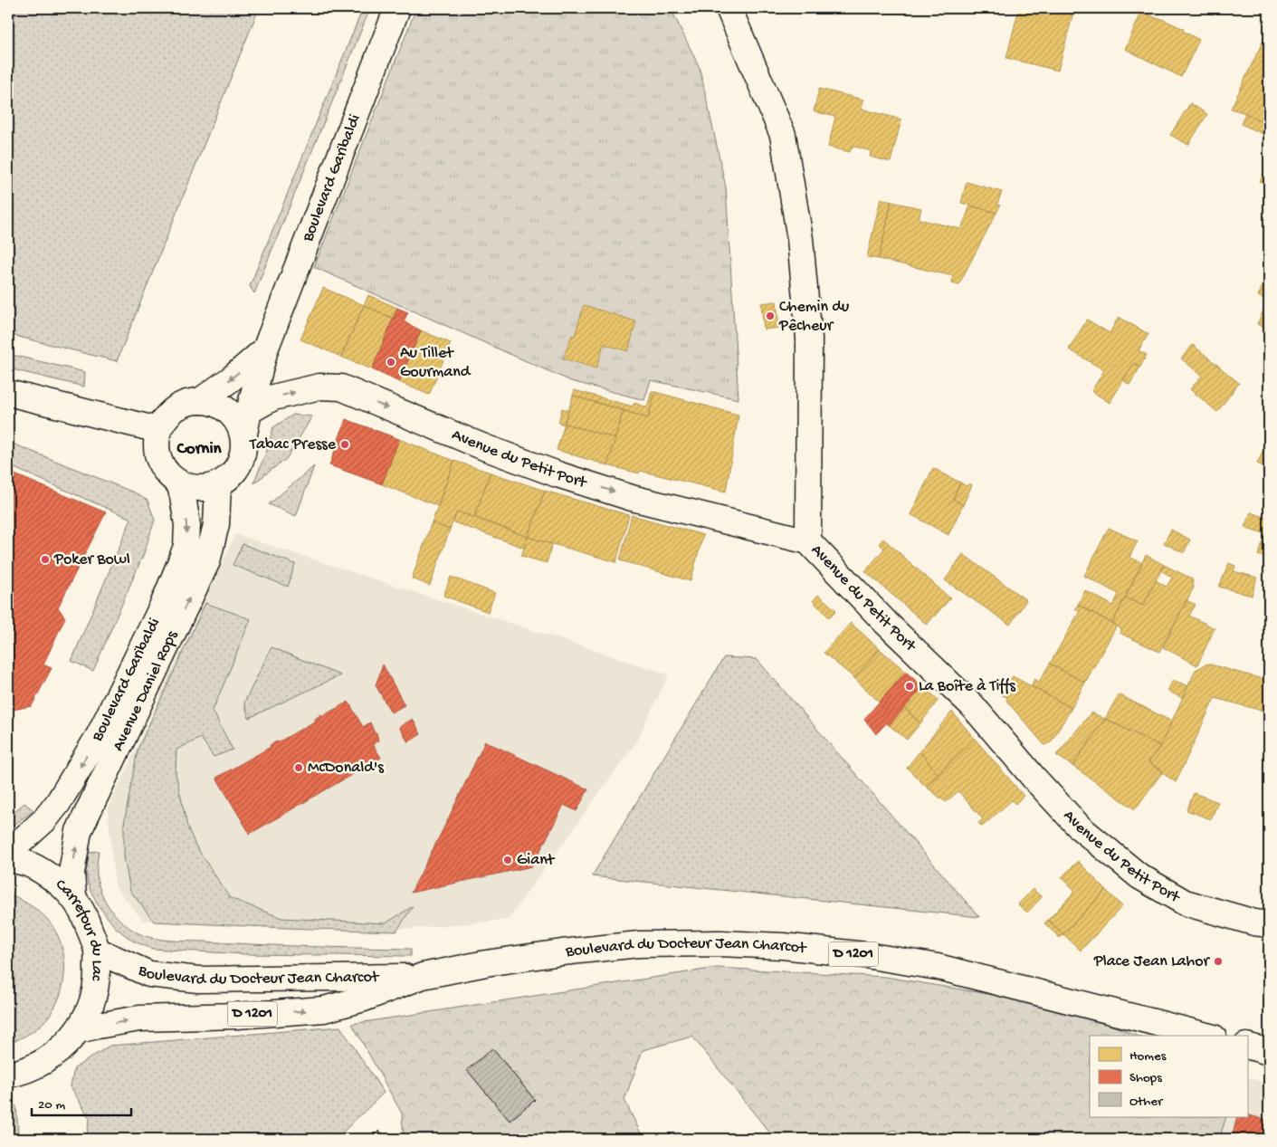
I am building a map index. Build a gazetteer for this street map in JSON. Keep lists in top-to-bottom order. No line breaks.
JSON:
{"streets":{"main road":["Boulevard Garibaldi","Avenue du Petit Port","Avenue Daniel Rops","Carrefour du Lac","Boulevard du Docteur Jean Charcot","D 1201"]},"crossings":[["Boulevard Garibaldi","Avenue du Petit Port"],["Boulevard Garibaldi","Avenue Daniel Rops"],["Avenue Daniel Rops","Carrefour du Lac"],["Carrefour du Lac","Boulevard du Docteur Jean Charcot"]],"one_way":["Boulevard Garibaldi","Avenue du Petit Port","Avenue Daniel Rops"],"districts":["Cornin"],"places":["Chemin du Pêcheur","Au Tillet Gourmand","Tabac Presse","Poker Bowl","La Boîte à Tiffs","McDonald's","Giant","Place Jean Lahor"],"legend":["Homes","Shops","Other"],"scale_bar":"20 m"}
